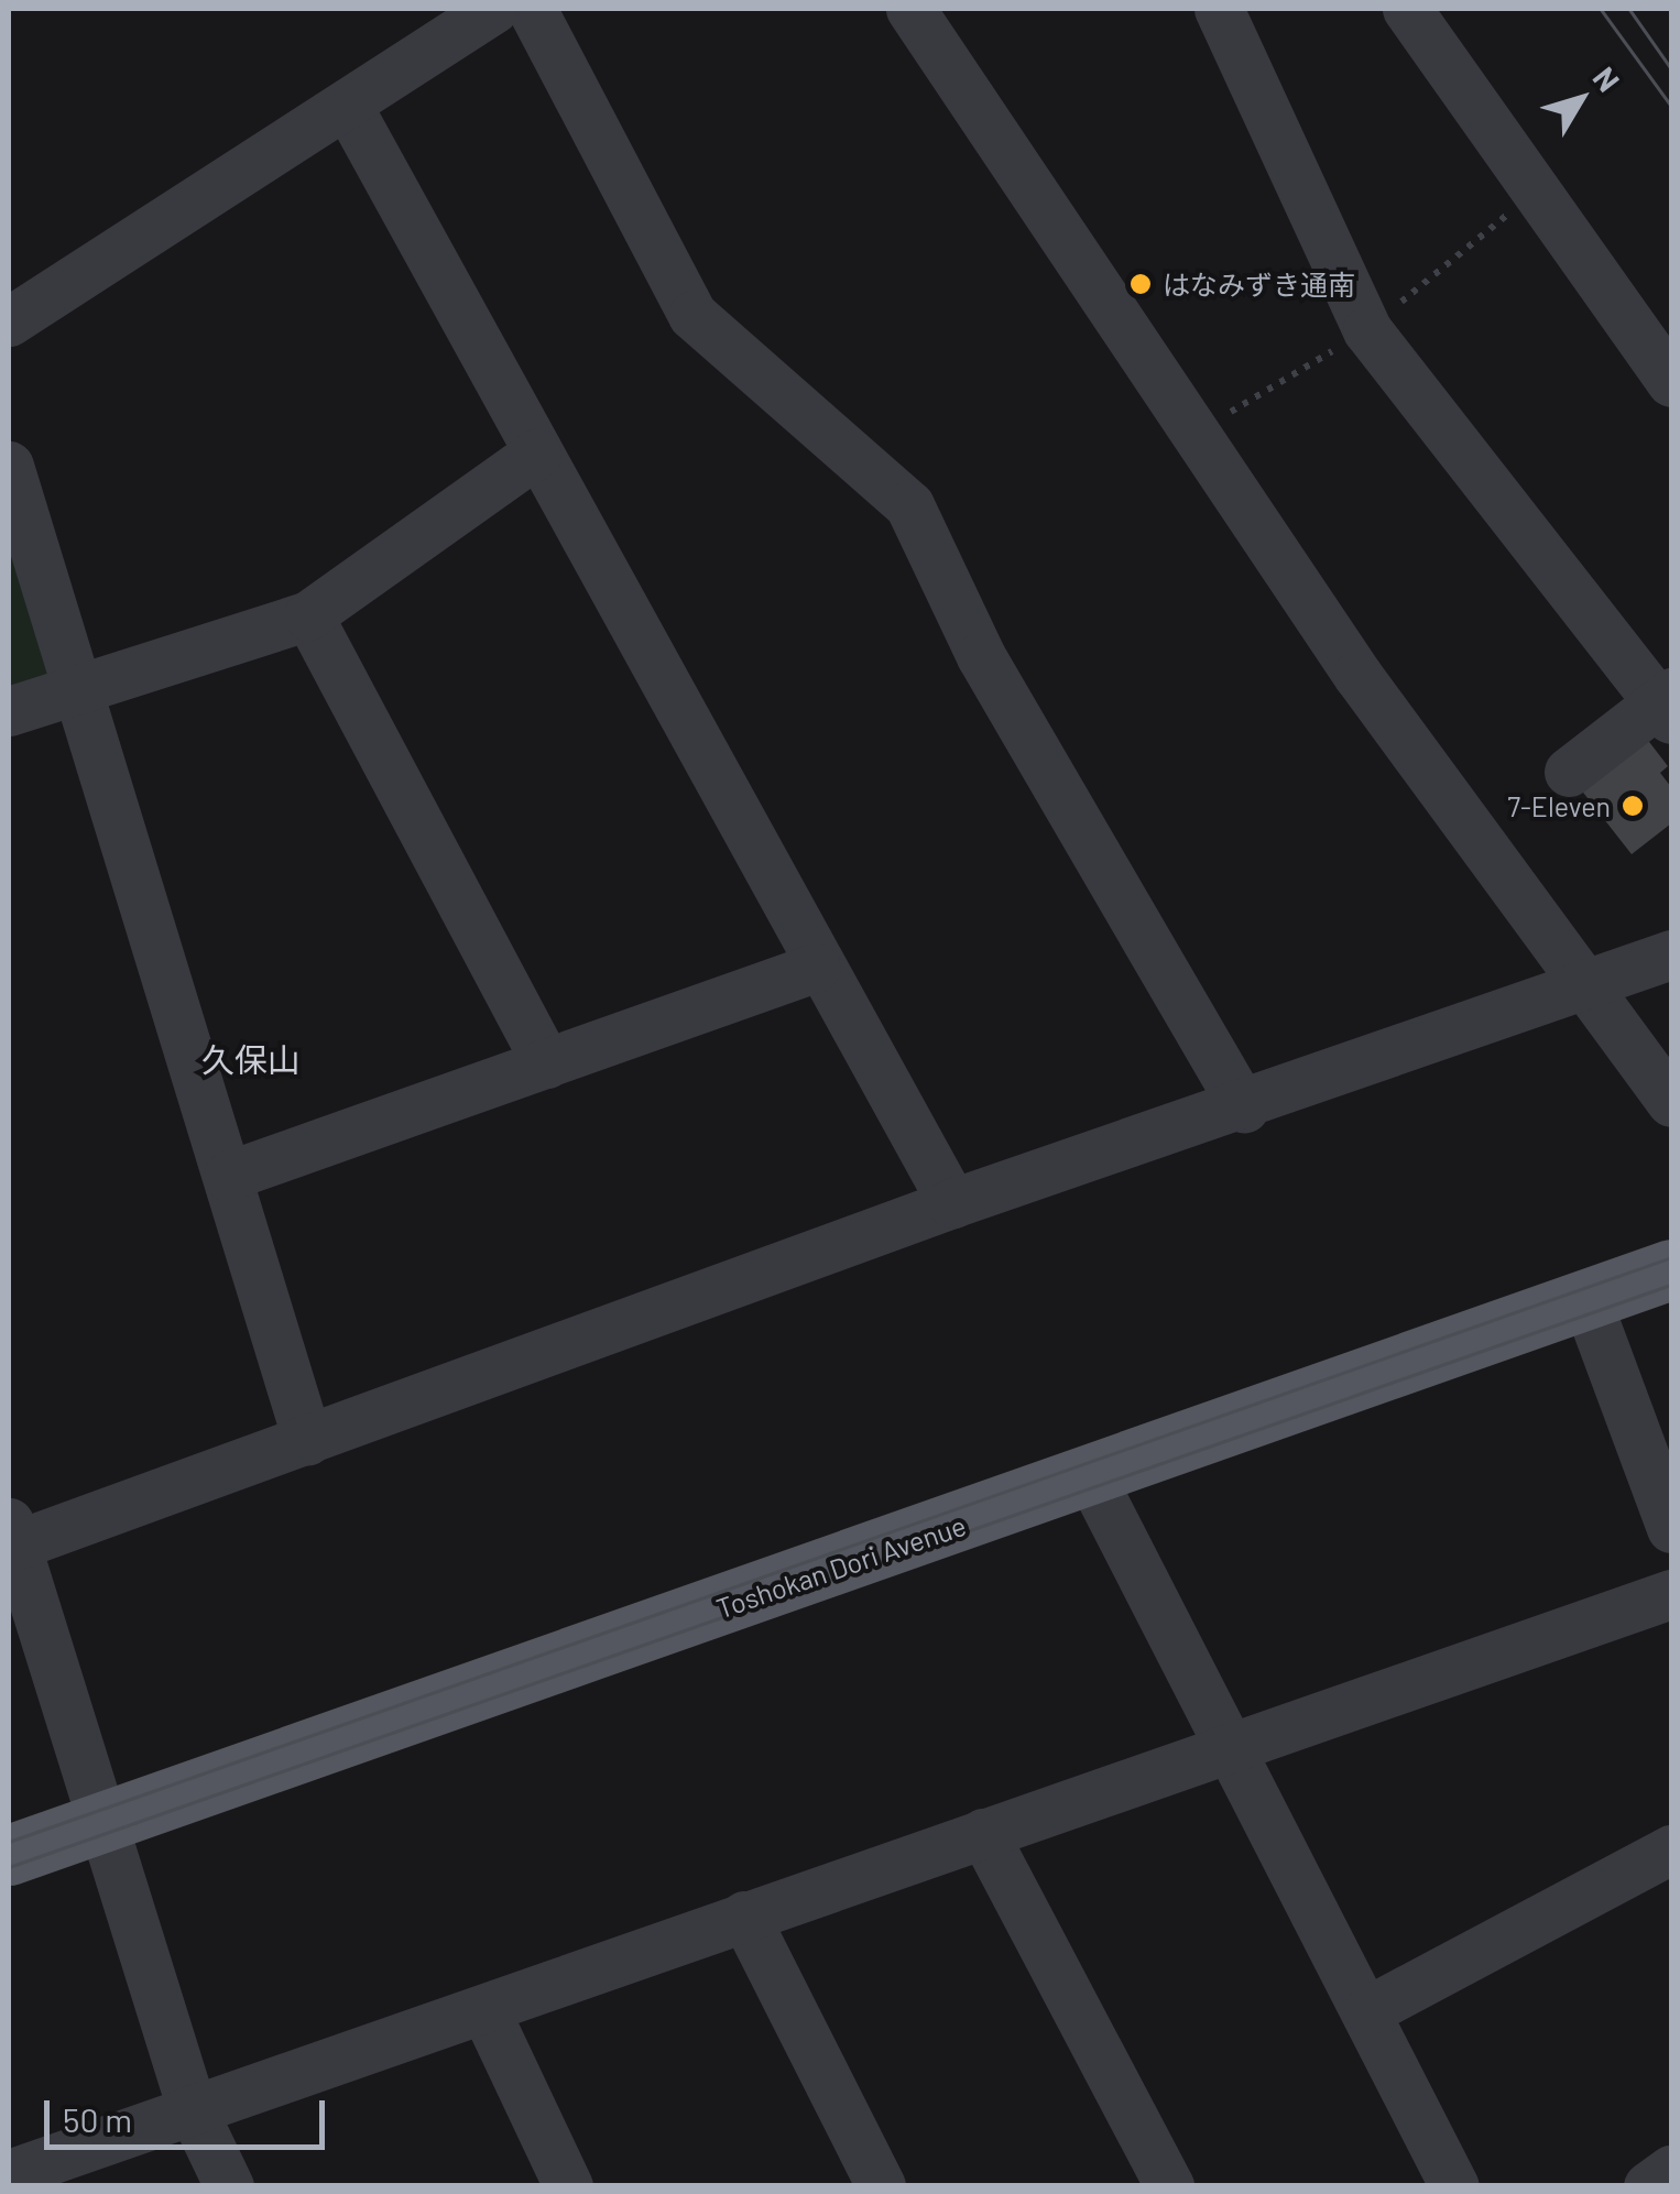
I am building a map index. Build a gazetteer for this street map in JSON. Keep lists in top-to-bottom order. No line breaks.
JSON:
{"streets":{"main road":["Toshokan Dori Avenue"]},"districts":["久保山"],"places":["はなみずき通南","7-Eleven"],"scale_bar":"50 m","north":"top right"}
